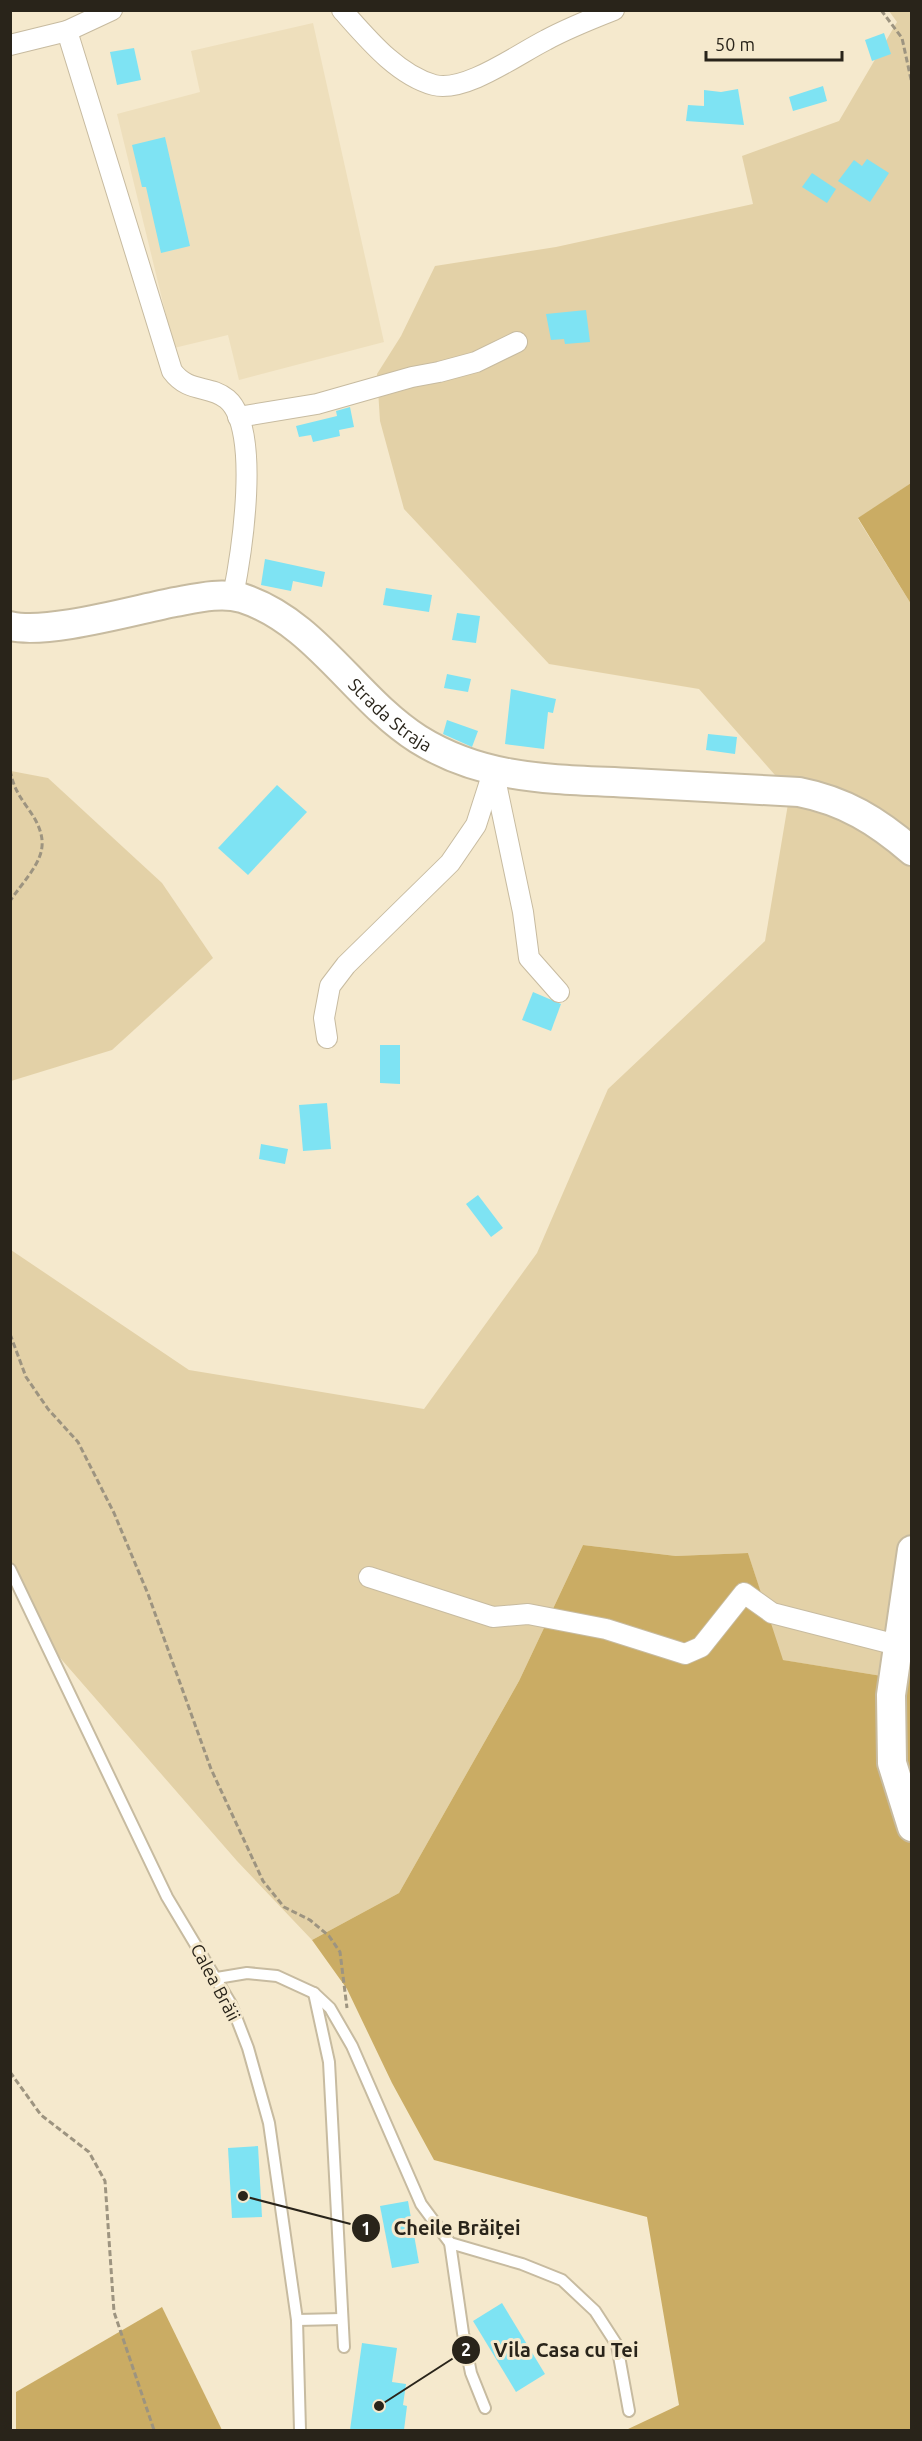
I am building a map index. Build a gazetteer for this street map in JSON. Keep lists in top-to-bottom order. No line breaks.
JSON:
{"streets":{"main road":["Strada Straja"],"lane":["Calea Brăii"]},"places":["Cheile Brăiței","Vila Casa cu Tei"],"scale_bar":"50 m"}
